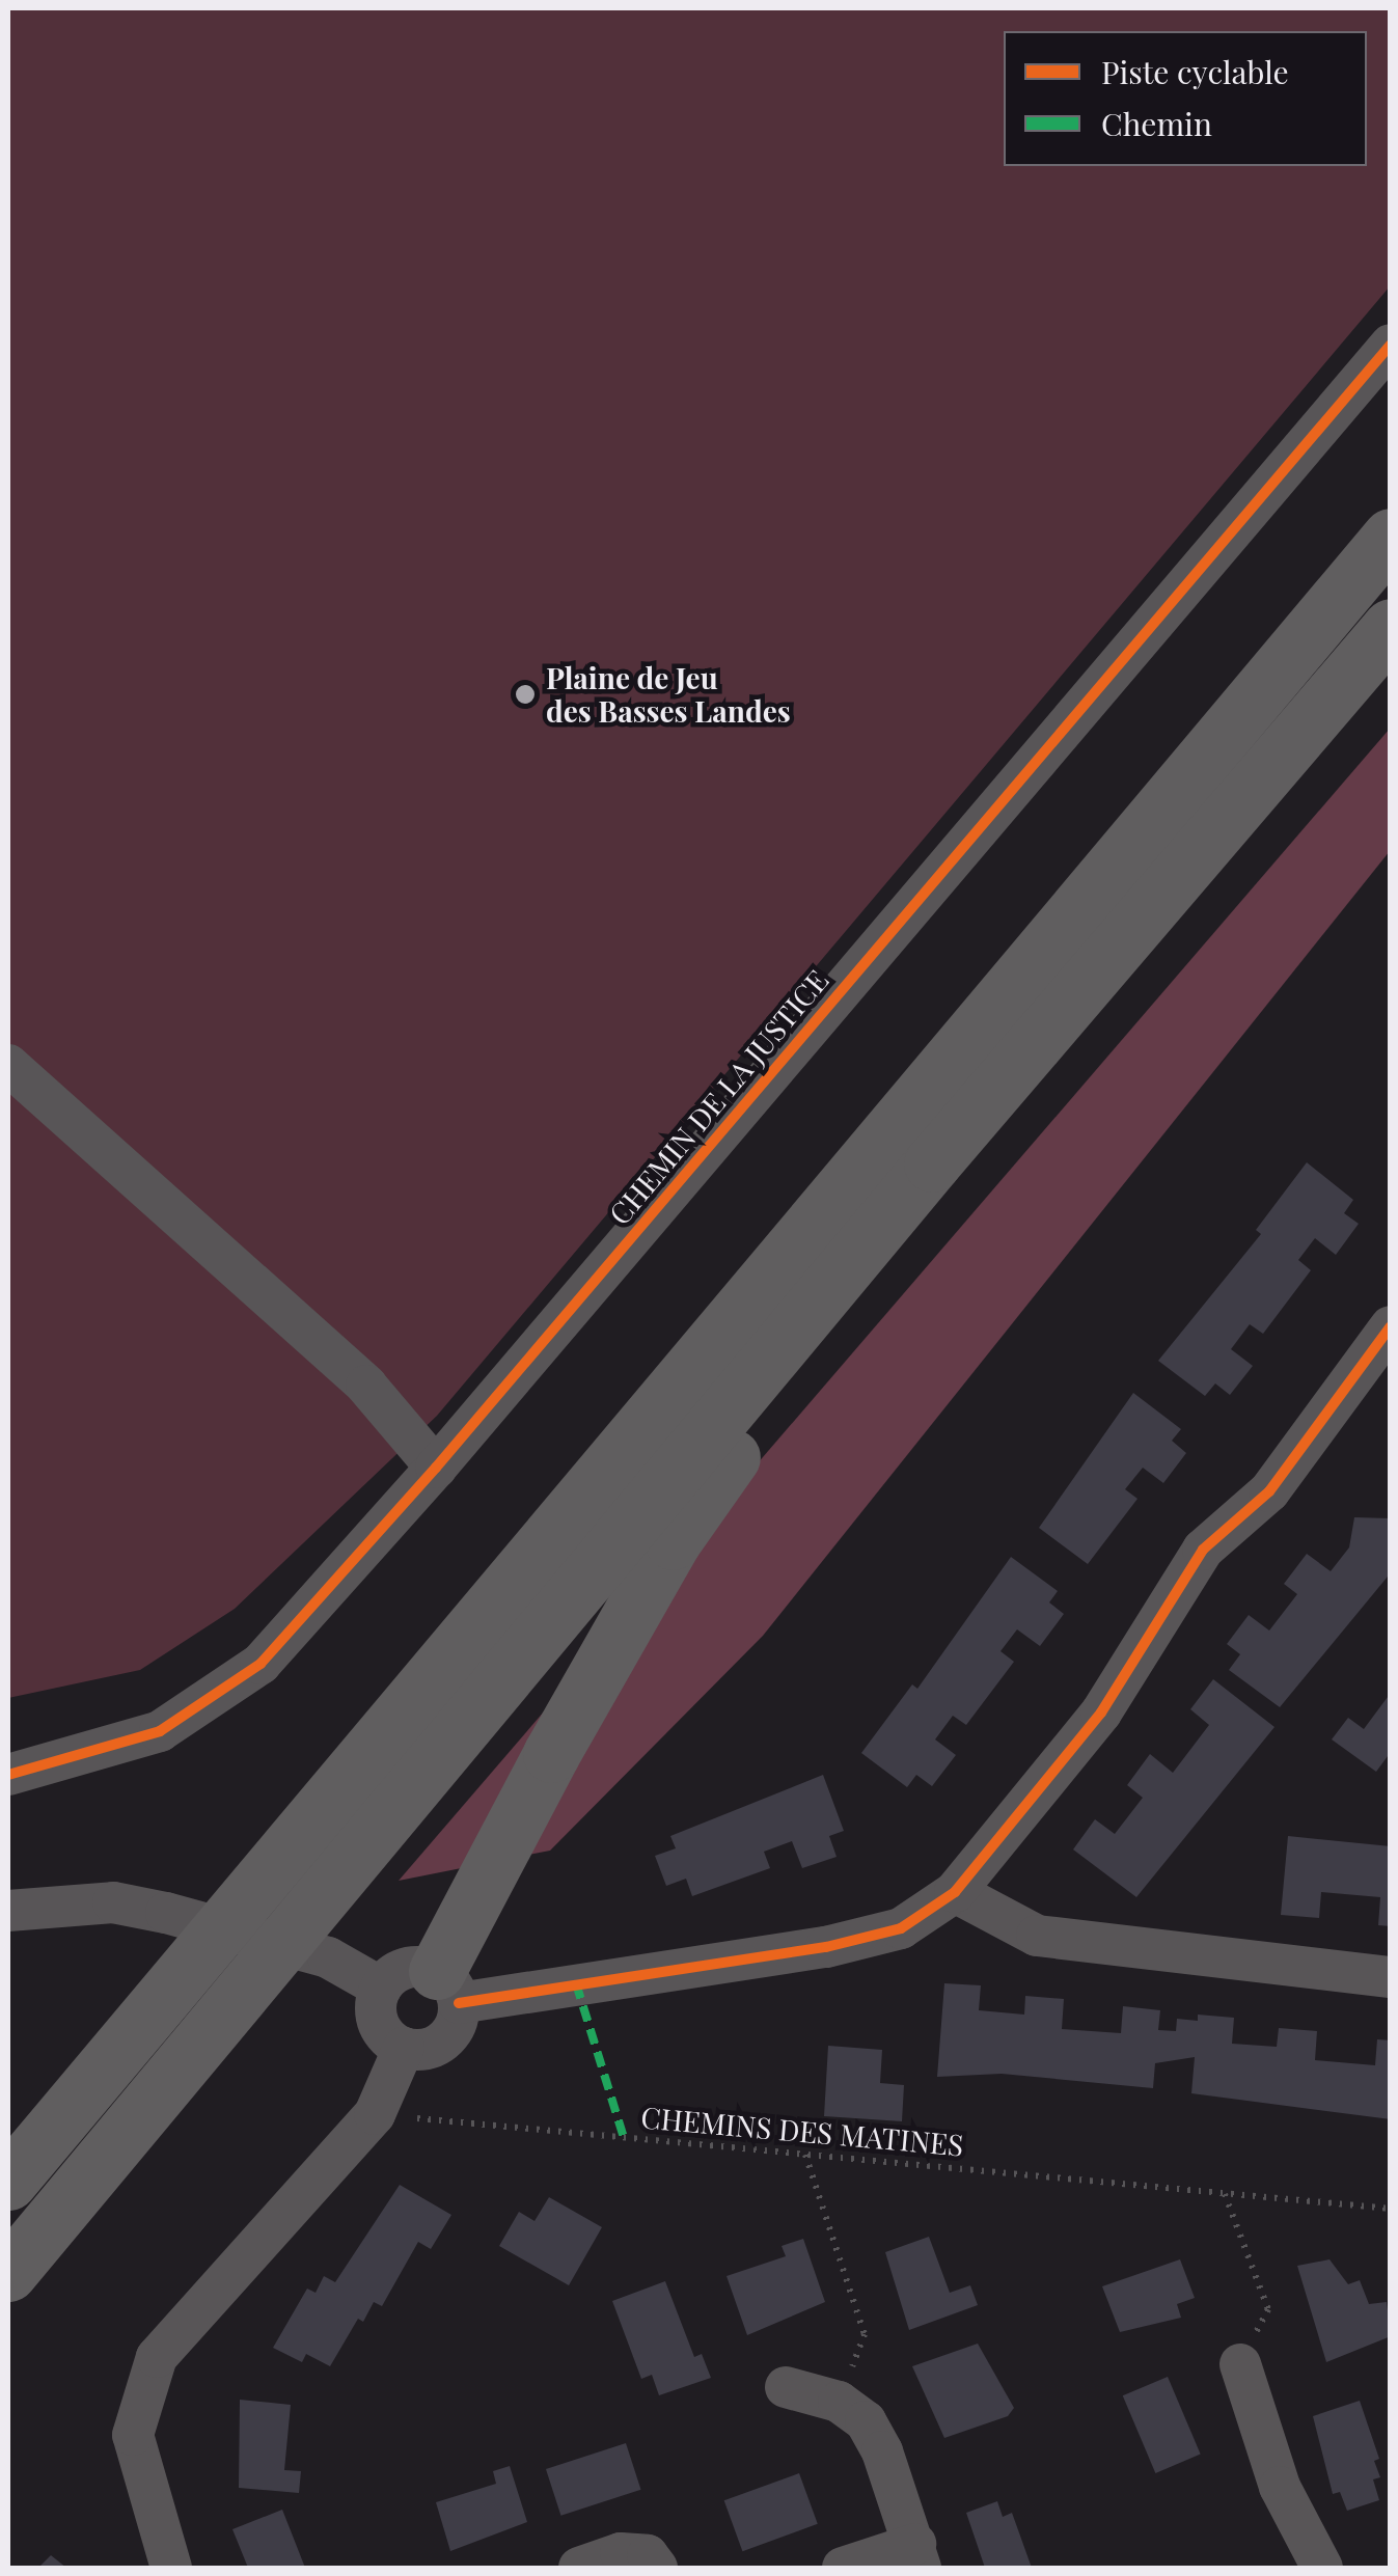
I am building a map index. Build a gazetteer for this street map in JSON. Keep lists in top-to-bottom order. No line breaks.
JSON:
{"streets":{"street":["CHEMIN DE LA JUSTICE"],"path":["CHEMINS DES MATINES"]},"places":["Plaine de Jeu des Basses Landes"],"legend":["Piste cyclable","Chemin"]}
